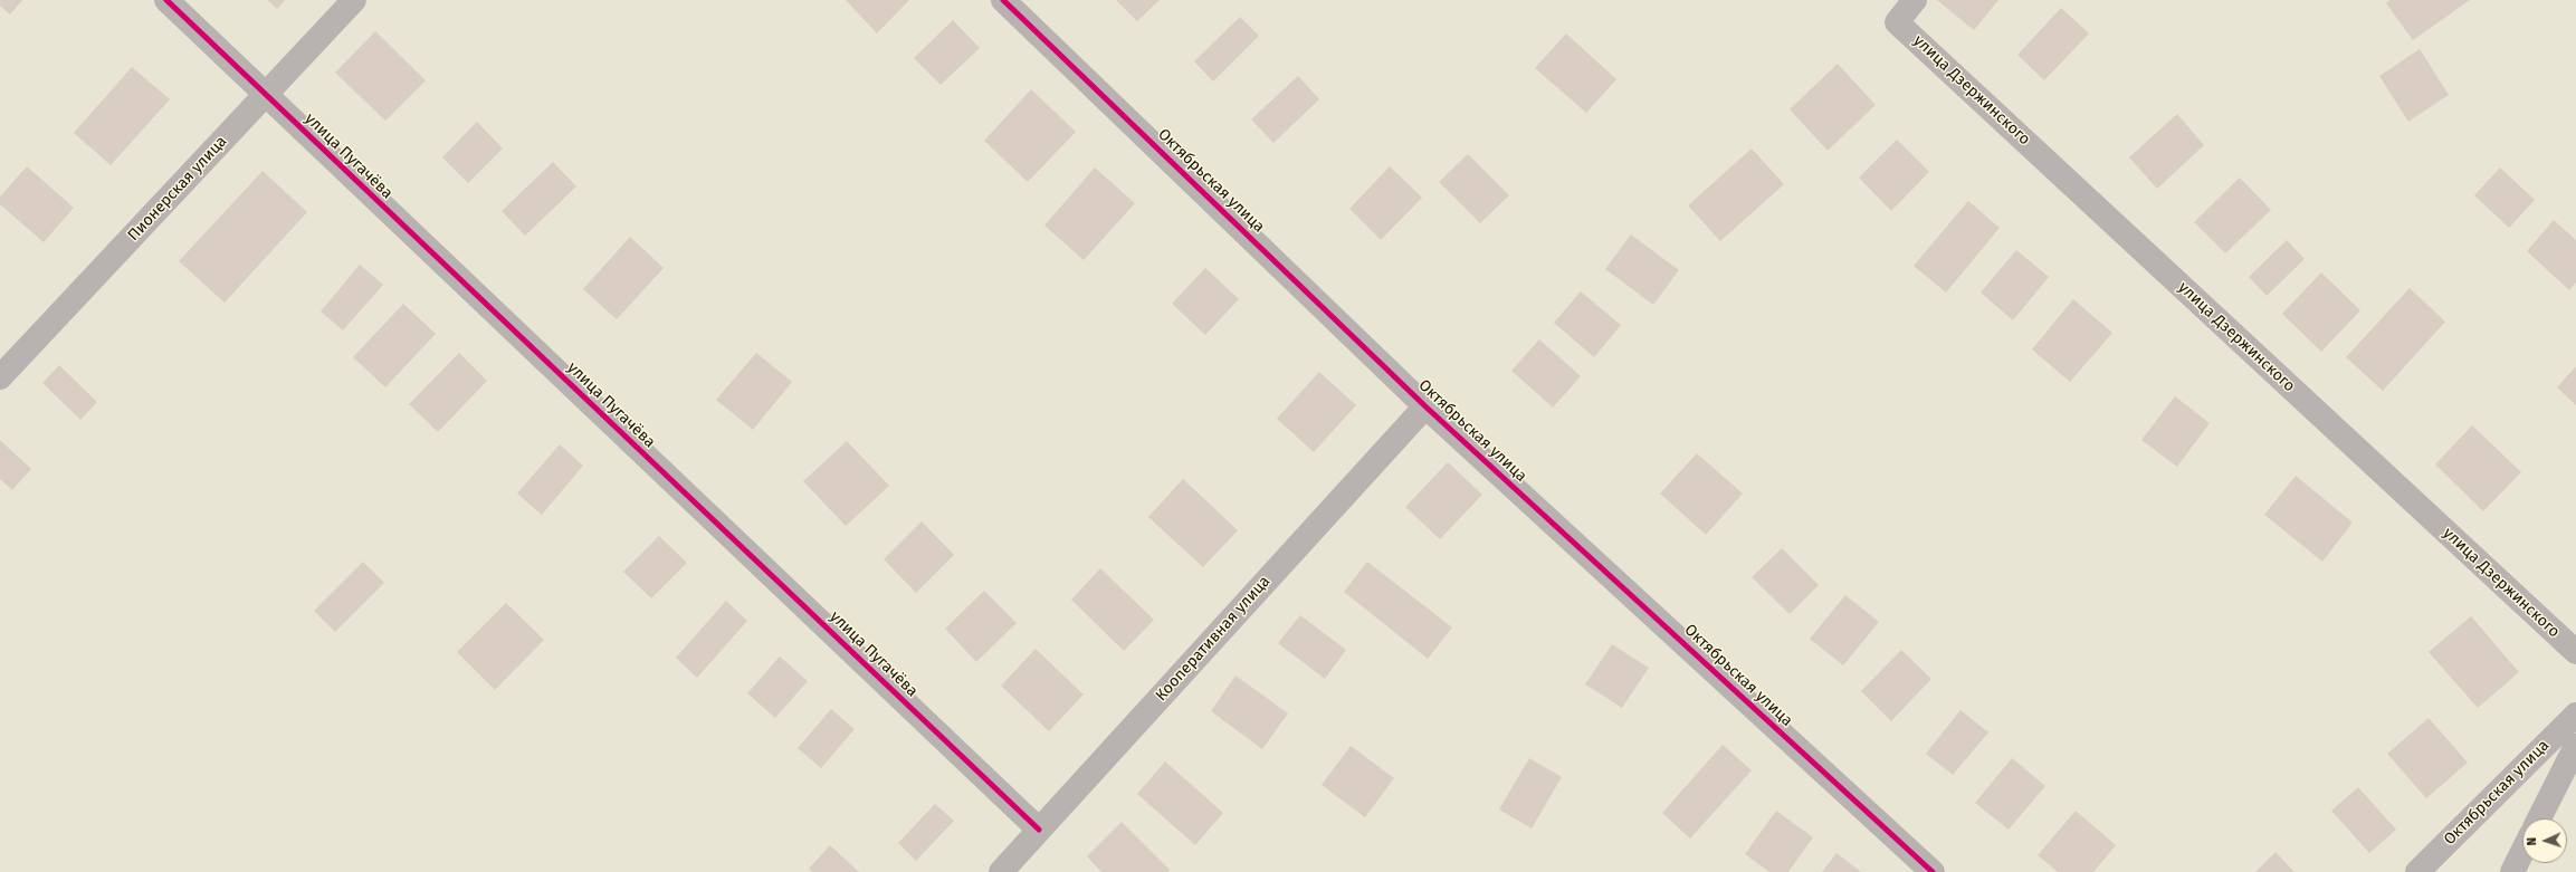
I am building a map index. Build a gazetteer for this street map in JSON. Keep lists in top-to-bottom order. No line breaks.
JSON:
{"streets":{"street":["улица Дзержинского","улица Пугачёва","Октябрьская улица","Пионерская улица","Кооперативная улица"]},"crossings":[["улица Пугачёва","Пионерская улица"],["улица Пугачёва","Кооперативная улица"],["Октябрьская улица","Кооперативная улица"]],"north":"left"}
